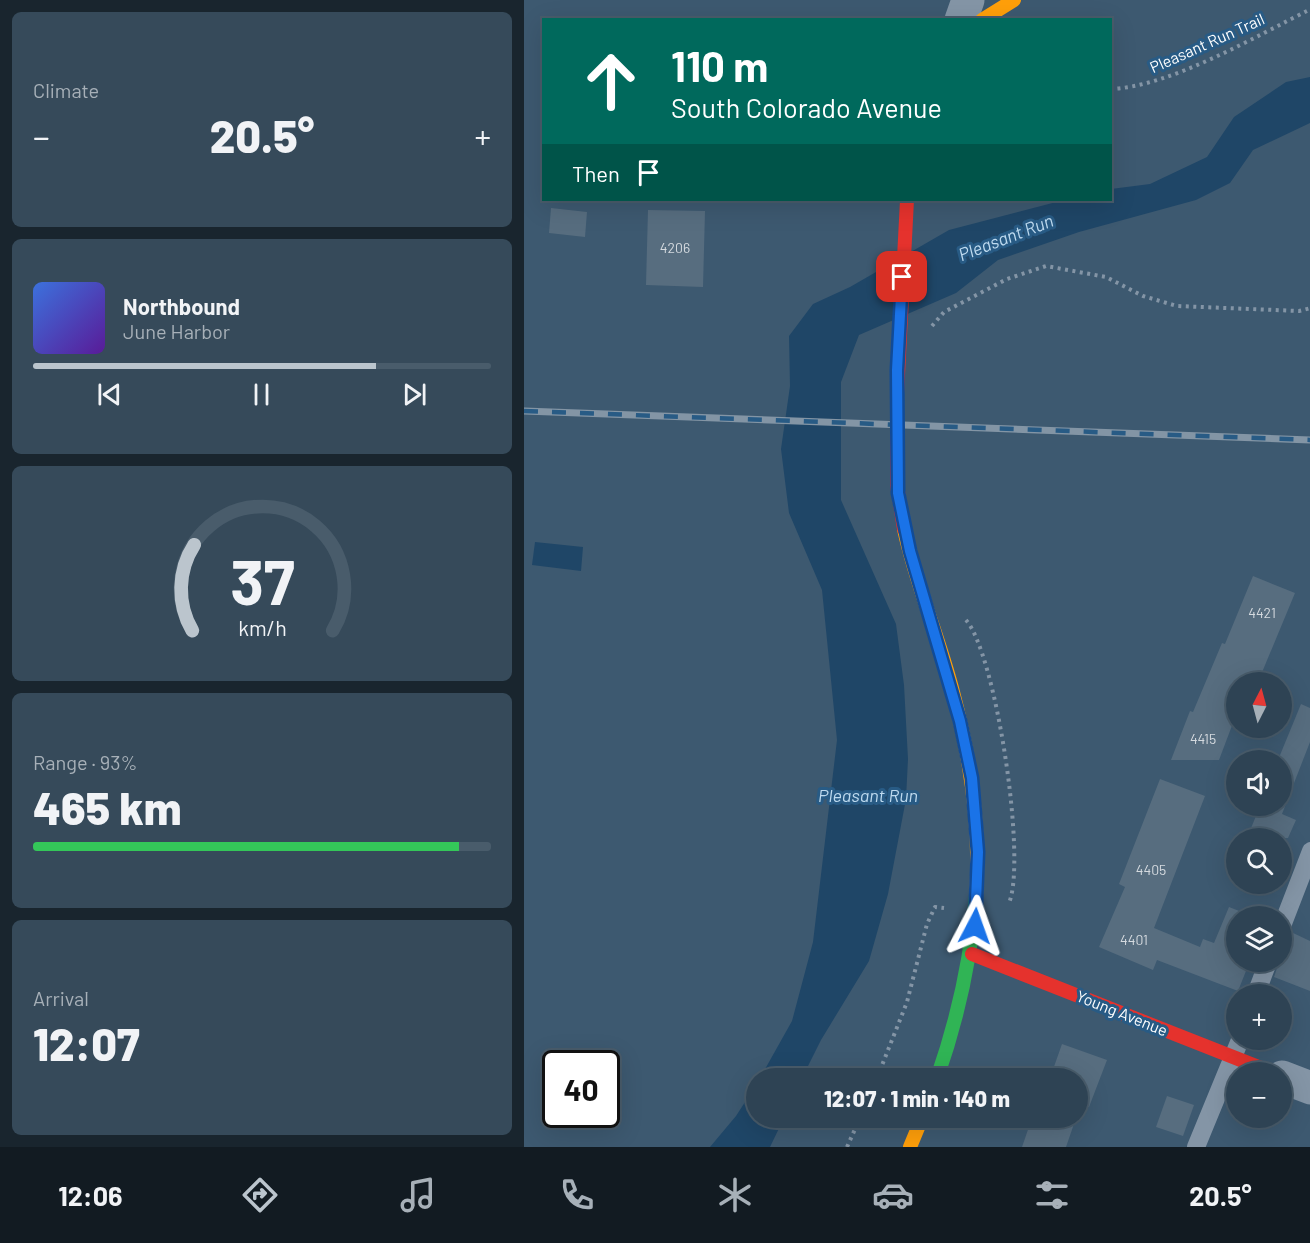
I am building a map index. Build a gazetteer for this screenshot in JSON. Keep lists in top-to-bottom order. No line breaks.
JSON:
{"streets":{"street":["Young Avenue"],"path":["Pleasant Run Trail"]},"water":["Pleasant Run"],"house_numbers":["4206","4421","4415","4405","4401"],"north":"top","page":{"tile":["Climate",["Range · 93%","465 km"],["Arrival","12:07"]],"turn":["110 m","South Colorado Avenue"],"heat":["−","20.5°","+"],"then":"Then","song":["Northbound","June Harbor"],"map_buttons":["+","−"],"limit":"40","trip":"12:07 · 1 min · 140 m","tabs":["12:06","20.5°"],"gauge":["37","km/h"]}}
